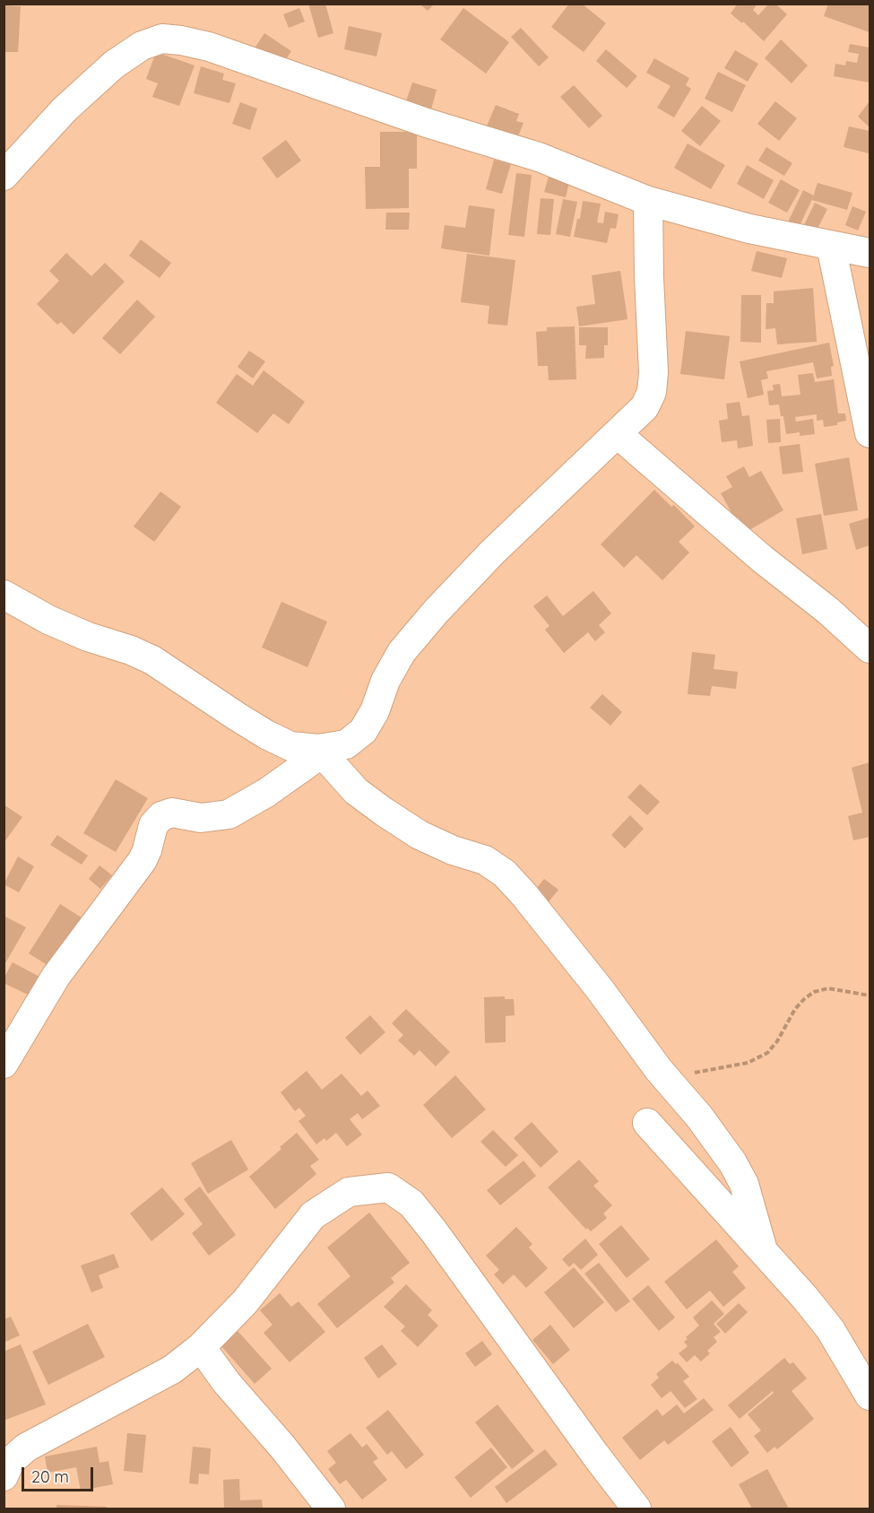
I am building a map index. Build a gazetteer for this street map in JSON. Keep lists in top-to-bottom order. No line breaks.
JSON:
{"scale_bar":"20 m"}
